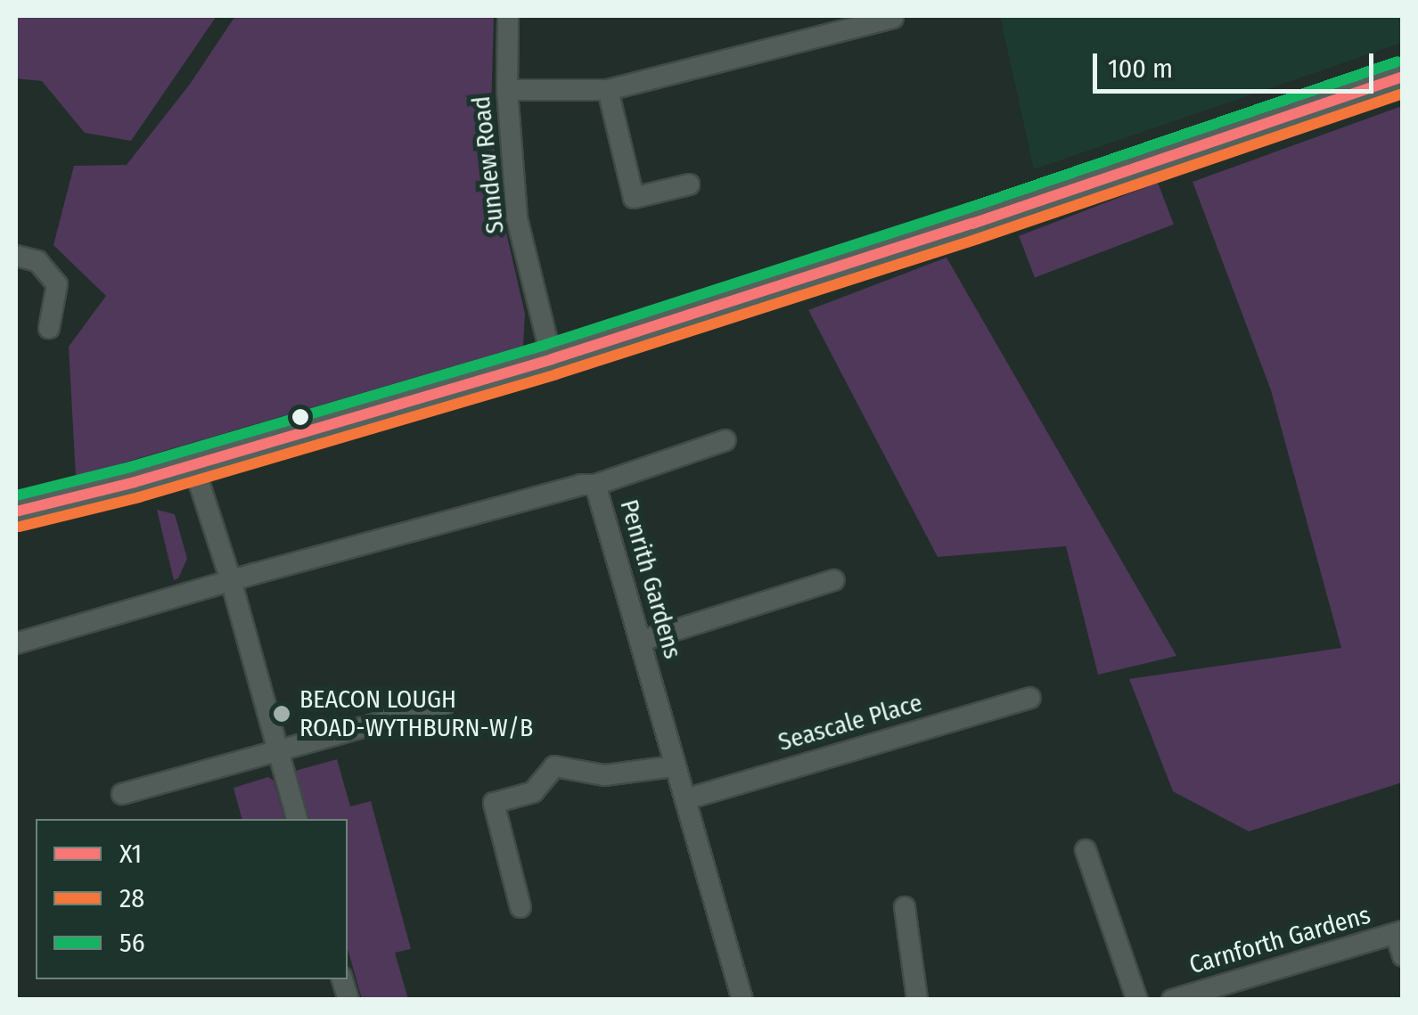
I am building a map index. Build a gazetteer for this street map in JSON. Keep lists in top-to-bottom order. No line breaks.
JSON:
{"streets":{"street":["Sundew Road","Penrith Gardens","Seascale Place","Carnforth Gardens"]},"crossings":[["Penrith Gardens","Seascale Place"]],"places":["BEACON LOUGH ROAD-WYTHBURN-W/B"],"lines":["transit line 56","transit line X1","transit line 28"],"legend":["X1","28","56"],"scale_bar":"100 m"}
